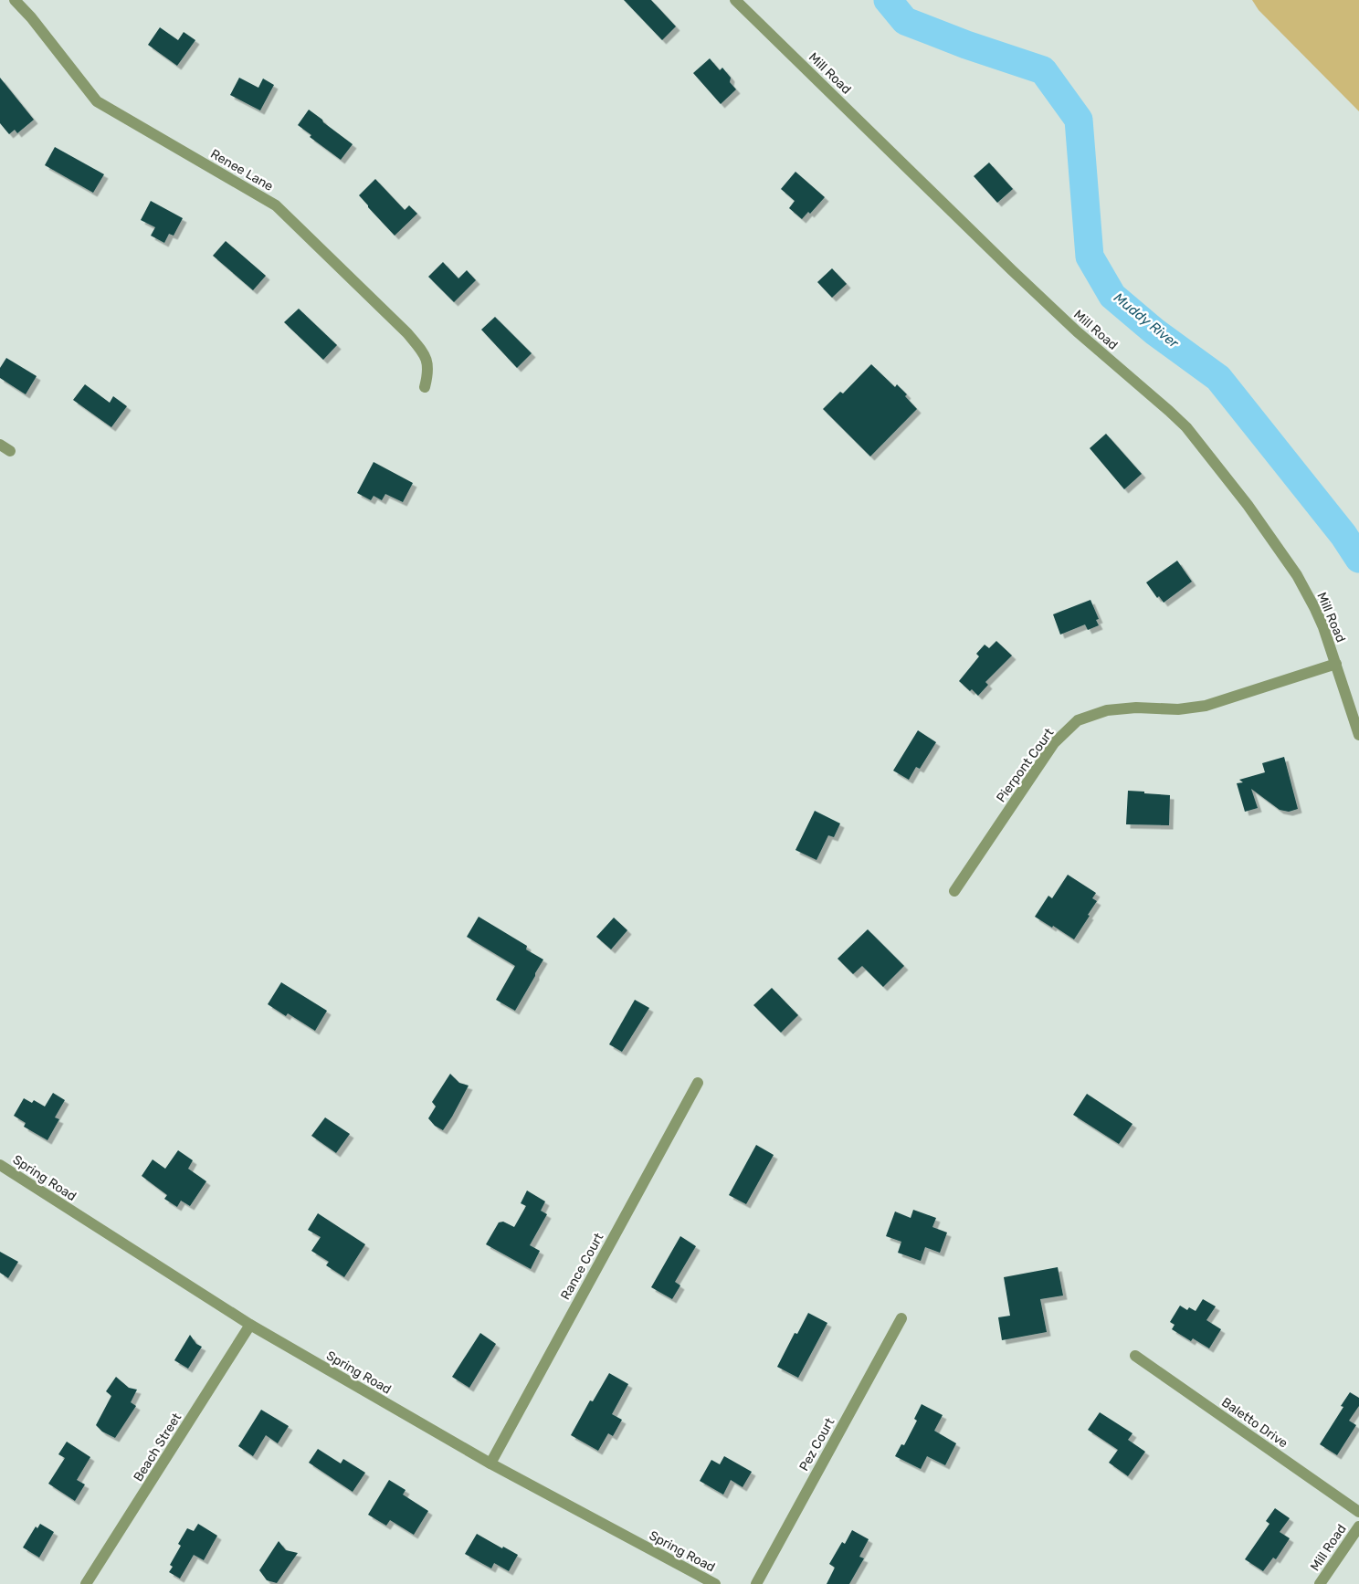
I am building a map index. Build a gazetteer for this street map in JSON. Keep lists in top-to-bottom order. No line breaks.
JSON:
{"streets":{"street":["Mill Road","Renee Lane","Pierpont Court","Spring Road","Rance Court","Baletto Drive","Pez Court","Beach Street"]},"crossings":[["Mill Road","Pierpont Court"],["Spring Road","Rance Court"],["Spring Road","Beach Street"]],"water":["Muddy River"]}
